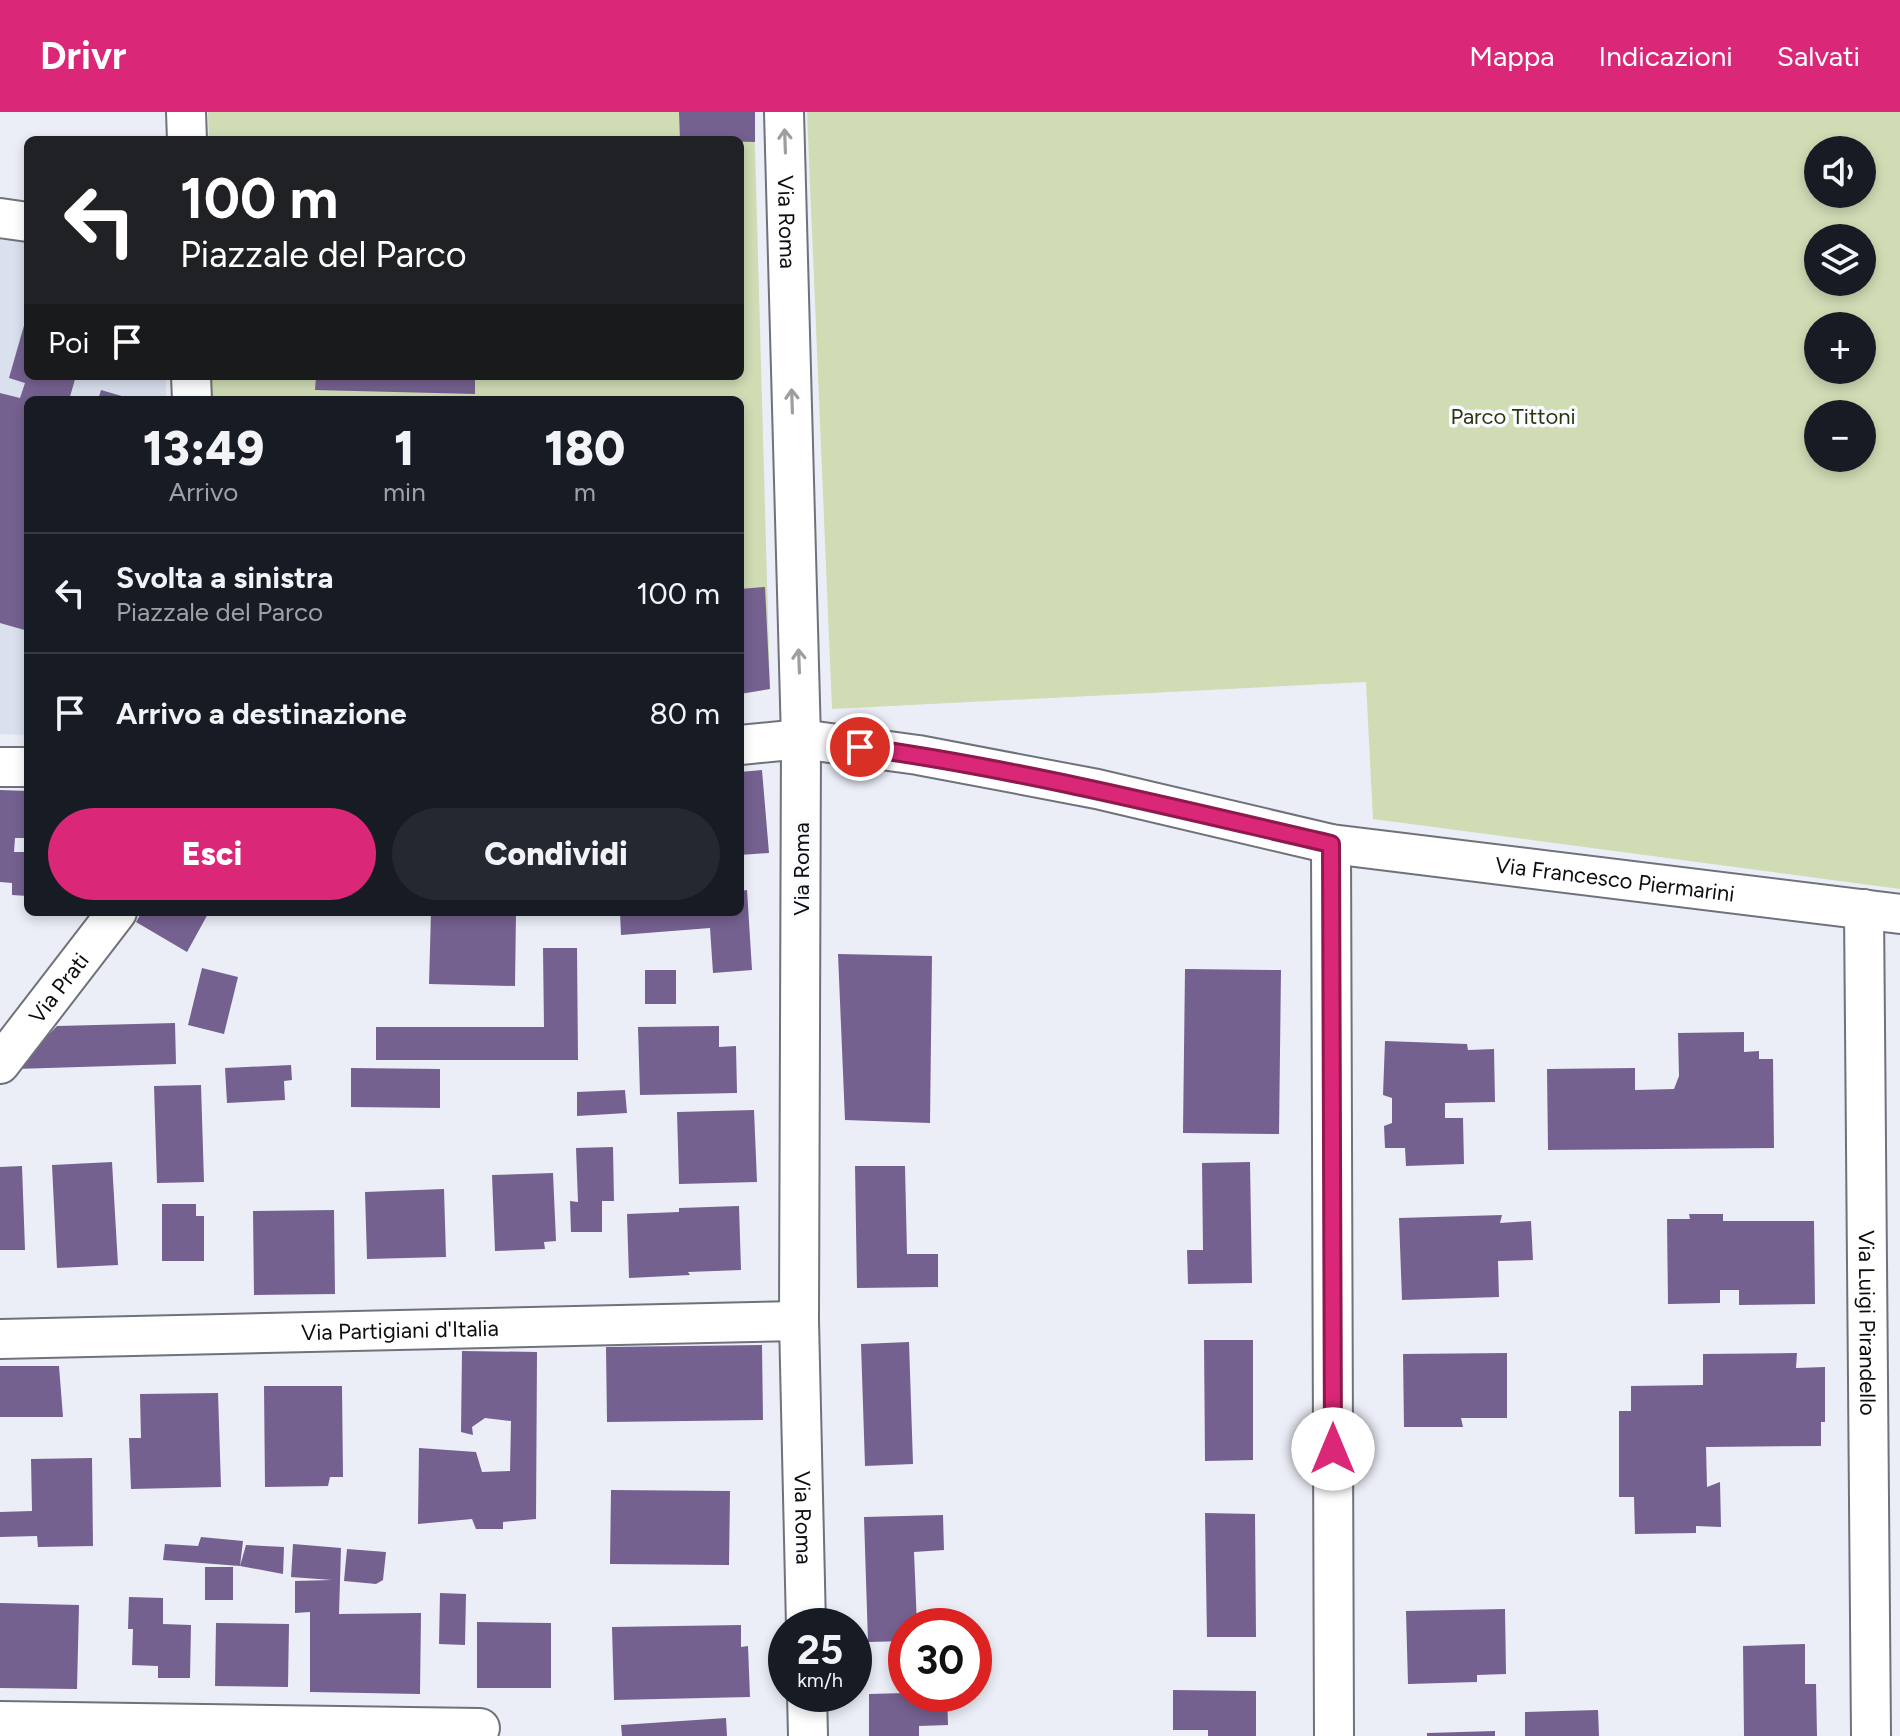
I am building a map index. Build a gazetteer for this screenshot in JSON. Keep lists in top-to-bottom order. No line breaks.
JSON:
{"streets":{"street":["Via Roma","Via Francesco Piermarini","Via Prati","Via Luigi Pirandello","Via Partigiani d'Italia"]},"crossings":[["Via Roma","Via Francesco Piermarini"],["Via Roma","Via Partigiani d'Italia"],["Via Francesco Piermarini","Via Luigi Pirandello"]],"one_way":["Via Roma"],"parks":["Parco Tittoni"],"page":{"header":"Drivr","nav":["Mappa","Indicazioni","Salvati"],"map_buttons":["+","−"],"turn":["100 m","Piazzale del Parco"],"then":"Poi","eta":["13:49","Arrivo","1","min","180","m"],"list":[{"name":"Svolta a sinistra","note":"Piazzale del Parco","value":"100 m"},{"name":"Arrivo a destinazione","value":"80 m"}],"buttons":["Esci","Condividi"],"speed":"25 km/h","limit":"30"}}
